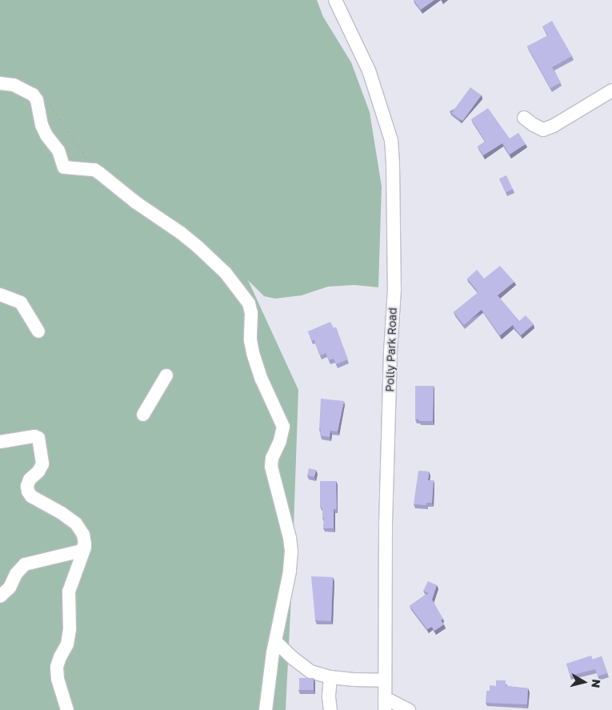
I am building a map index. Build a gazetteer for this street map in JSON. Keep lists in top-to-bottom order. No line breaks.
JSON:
{"streets":{"street":["Polly Park Road"]},"north":"right"}
